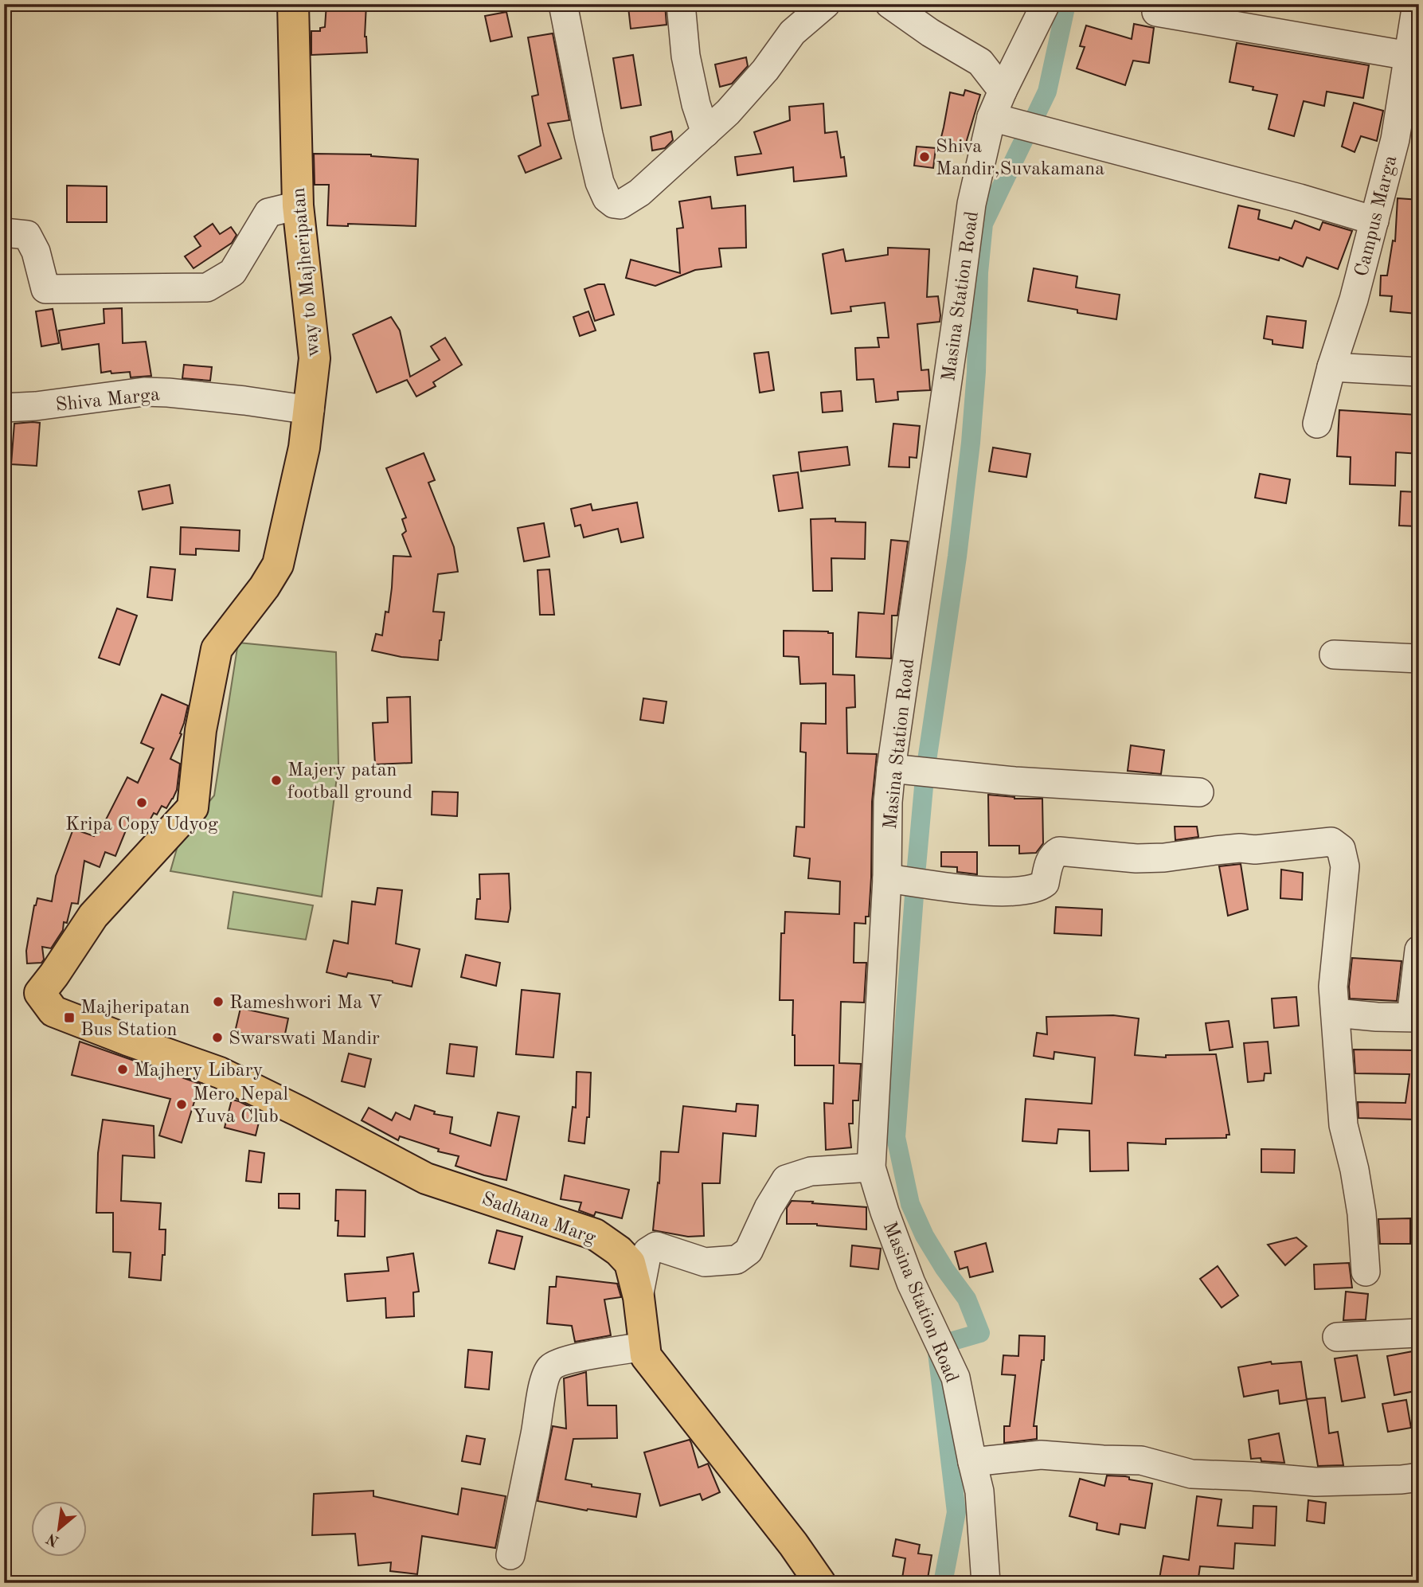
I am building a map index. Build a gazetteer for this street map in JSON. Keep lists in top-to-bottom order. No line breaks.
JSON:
{"streets":{"main road":["way to Majheripatan","Sadhana Marg"],"street":["Campus Marga","Masina Station Road","Shiva Marga"]},"crossings":[["way to Majheripatan","Shiva Marga"],["way to Majheripatan","Sadhana Marg"]],"places":{"other":["Shiva Mandir,Suvakamana","Majery patan football ground","Kripa Copy Udyog","Rameshwori Ma V","Swarswati Mandir","Majhery Libary","Mero Nepal Yuva Club"],"transit":["Majheripatan Bus Station"]},"north":"bottom left"}
